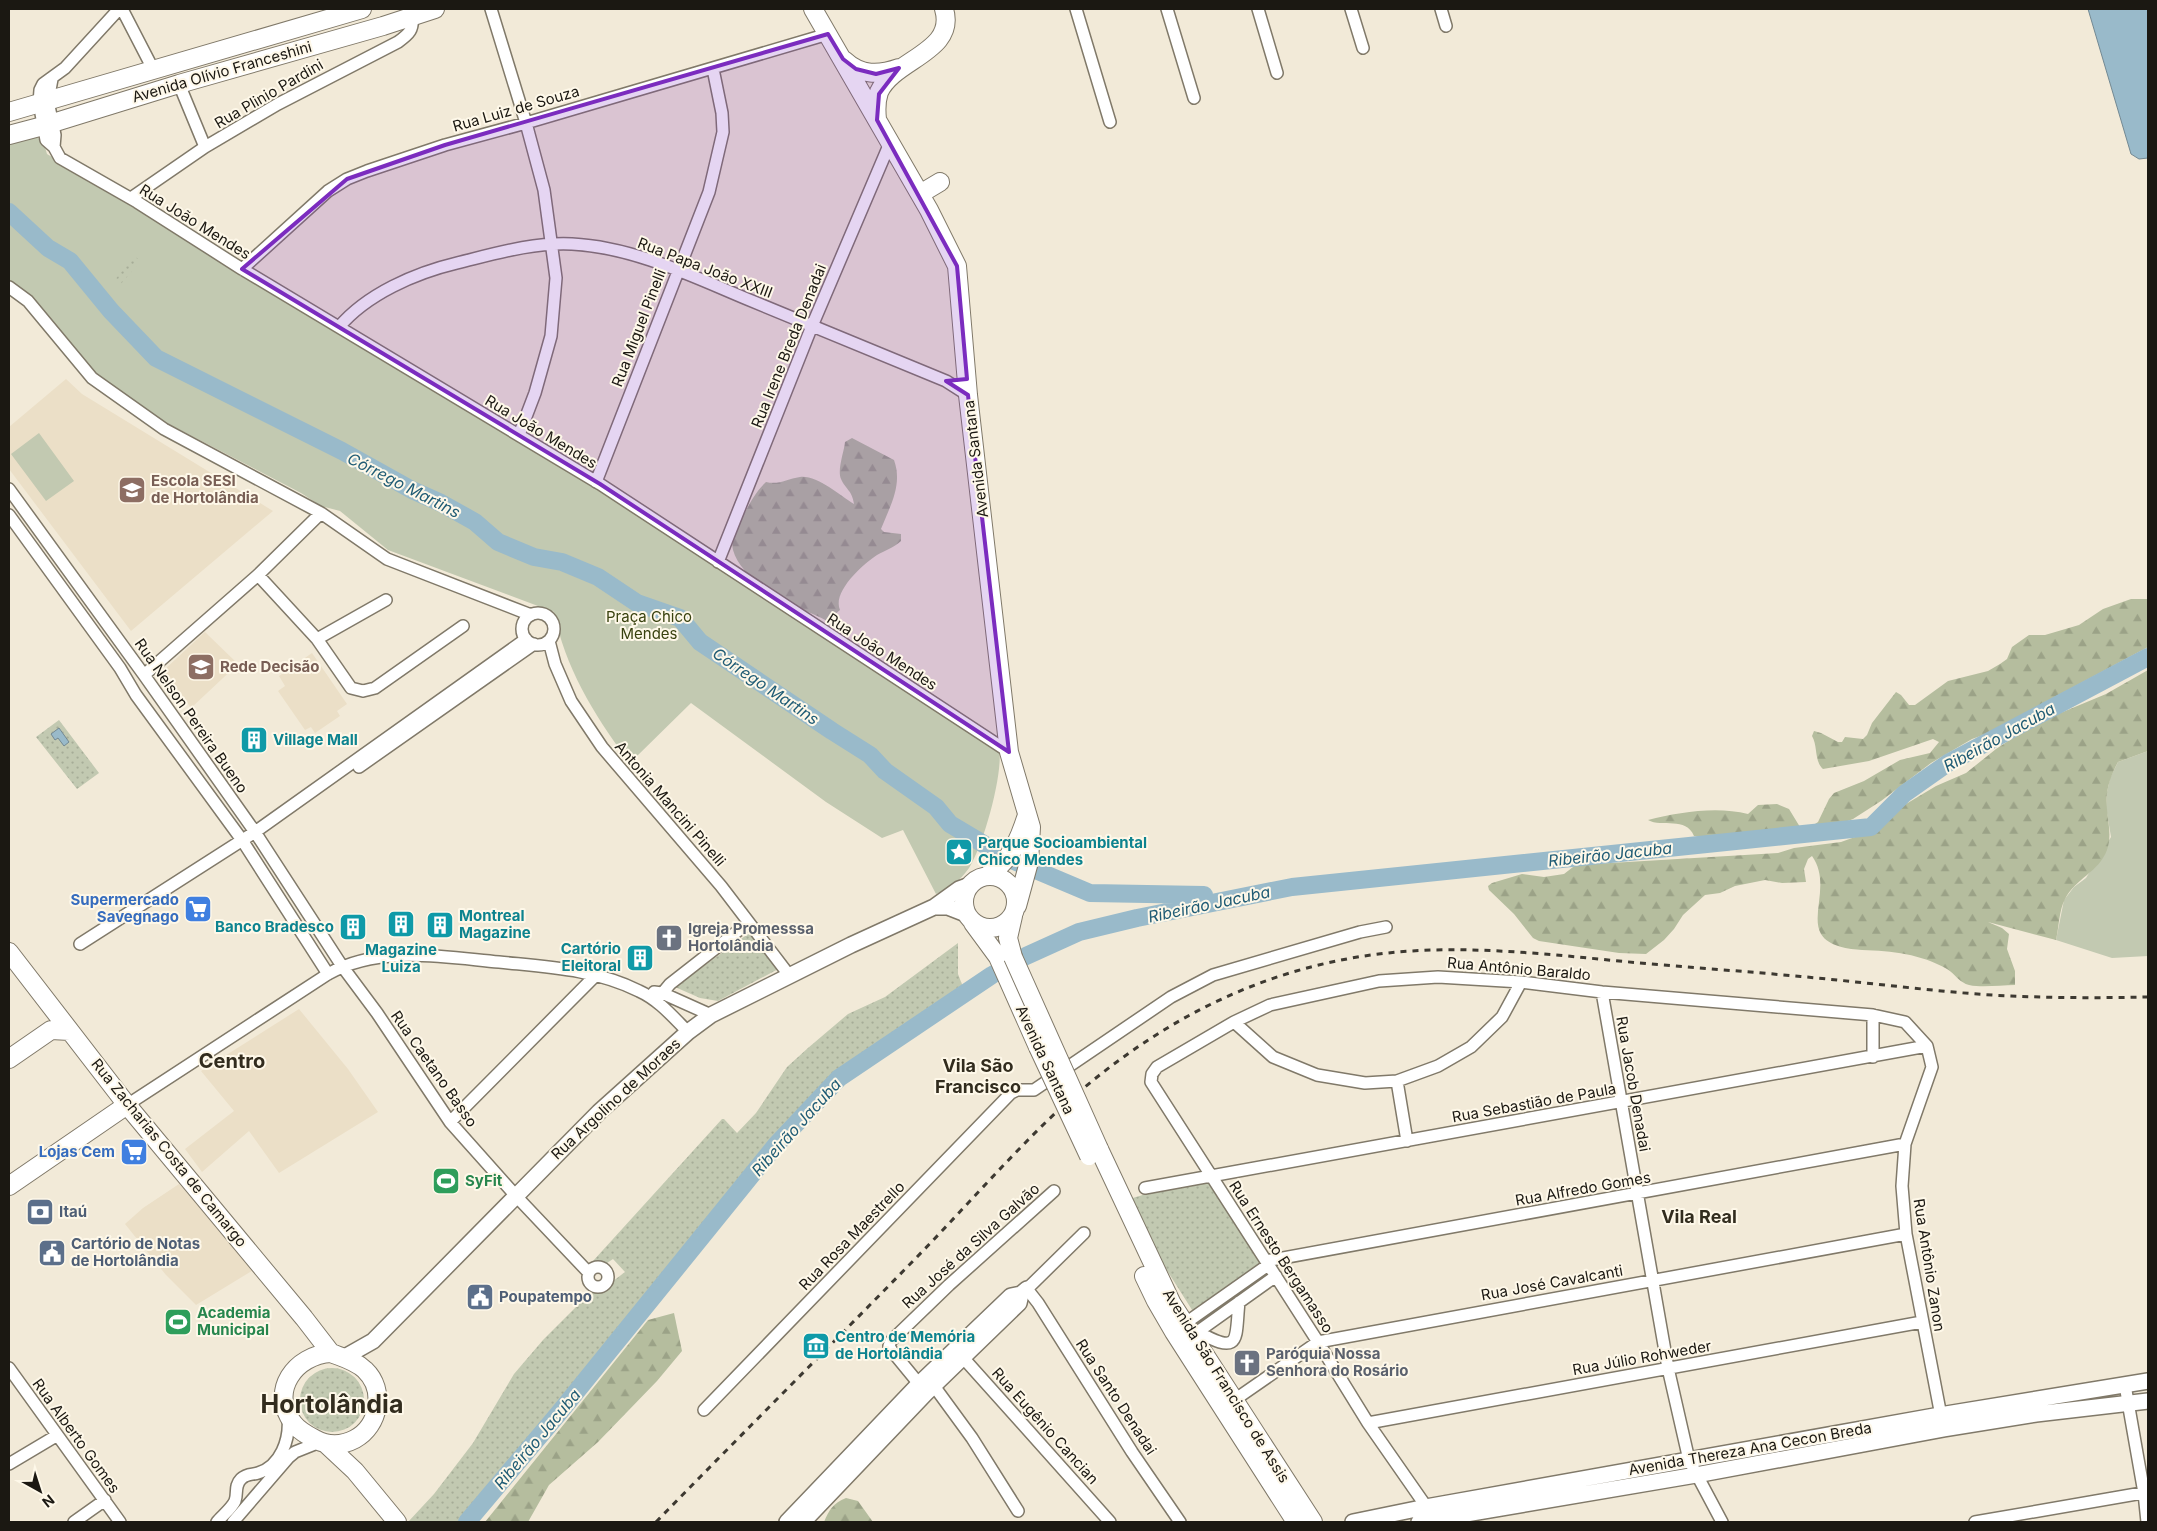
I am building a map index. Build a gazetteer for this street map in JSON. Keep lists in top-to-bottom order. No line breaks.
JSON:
{"streets":{"main road":["Avenida Olívio Franceshini","Avenida Santana","Rua Argolino de Moraes","Rua Zacharias Costa de Camargo","Avenida São Francisco de Assis","Avenida Thereza Ana Cecon Breda"],"street":["Rua Plinio Pardini","Rua Luiz de Souza","Rua João Mendes","Rua Papa João XXIII","Rua Miguel Pinelli","Rua Irene Breda Denadai","Rua Nelson Pereira Bueno","Antonia Mancini Pinelli","Rua Antônio Baraldo","Rua Caetano Basso","Rua Jacob Denadai","Rua Sebastião de Paula","Rua Alfredo Gomes","Rua Rosa Maestrello","Rua José da Silva Galvão","Rua Ernesto Bergamasso","Rua Antônio Zanon","Rua José Cavalcanti","Rua Júlio Rohweder","Rua Santo Denadai","Rua Eugênio Cancian","Rua Alberto Gomes"]},"crossings":[["Avenida Olívio Franceshini","Rua Plinio Pardini"],["Avenida Olívio Franceshini","Rua João Mendes"],["Rua Plinio Pardini","Rua João Mendes"],["Rua Luiz de Souza","Rua João Mendes"],["Rua Luiz de Souza","Rua Miguel Pinelli"],["Rua Luiz de Souza","Avenida Santana"],["Rua João Mendes","Rua Papa João XXIII"],["Rua João Mendes","Rua Miguel Pinelli"],["Rua João Mendes","Rua Irene Breda Denadai"],["Rua João Mendes","Avenida Santana"],["Rua Papa João XXIII","Rua Miguel Pinelli"],["Rua Papa João XXIII","Rua Irene Breda Denadai"],["Rua Papa João XXIII","Avenida Santana"],["Rua Irene Breda Denadai","Avenida Santana"],["Avenida Santana","Rua Argolino de Moraes"],["Avenida Santana","Avenida São Francisco de Assis"],["Rua Nelson Pereira Bueno","Rua Caetano Basso"],["Antonia Mancini Pinelli","Rua Argolino de Moraes"],["Rua Antônio Baraldo","Rua Jacob Denadai"],["Rua Antônio Baraldo","Rua Sebastião de Paula"],["Rua Antônio Baraldo","Rua Ernesto Bergamasso"],["Rua Antônio Baraldo","Rua Antônio Zanon"],["Rua Caetano Basso","Rua Argolino de Moraes"],["Rua Jacob Denadai","Rua Sebastião de Paula"],["Rua Jacob Denadai","Rua Alfredo Gomes"],["Rua Jacob Denadai","Rua José Cavalcanti"],["Rua Jacob Denadai","Rua Júlio Rohweder"],["Rua Jacob Denadai","Avenida Thereza Ana Cecon Breda"],["Rua Argolino de Moraes","Rua Zacharias Costa de Camargo"],["Rua Sebastião de Paula","Rua Ernesto Bergamasso"],["Rua Sebastião de Paula","Rua Antônio Zanon"],["Rua Alfredo Gomes","Rua Ernesto Bergamasso"],["Rua Alfredo Gomes","Rua Antônio Zanon"],["Rua Ernesto Bergamasso","Rua José Cavalcanti"],["Rua Ernesto Bergamasso","Rua Júlio Rohweder"],["Rua Ernesto Bergamasso","Avenida Thereza Ana Cecon Breda"],["Rua Antônio Zanon","Rua José Cavalcanti"],["Rua Antônio Zanon","Rua Júlio Rohweder"],["Rua Antônio Zanon","Avenida Thereza Ana Cecon Breda"],["Rua José Cavalcanti","Avenida São Francisco de Assis"]],"districts":["Centro","Vila São Francisco","Vila Real","Hortolândia"],"water":["Córrego Martins","Ribeirão Jacuba"],"parks":["Praça Chico Mendes"],"places":{"school or university":["Escola SESI de Hortolândia","Rede Decisão"],"building":["Village Mall","Magazine Luiza","Montreal Magazine","Banco Bradesco","Cartório Eleitoral"],"place":["Parque Socioambiental Chico Mendes"],"supermarket":["Supermercado Savegnago","Lojas Cem"],"church":["Igreja Promesssa Hortolândia","Paróquia Nossa Senhora do Rosário"],"sports":["SyFit","Academia Municipal"],"bank":["Itaú"],"public building":["Cartório de Notas de Hortolândia","Poupatempo"],"museum":["Centro de Memória de Hortolândia"]},"north":"bottom right"}
